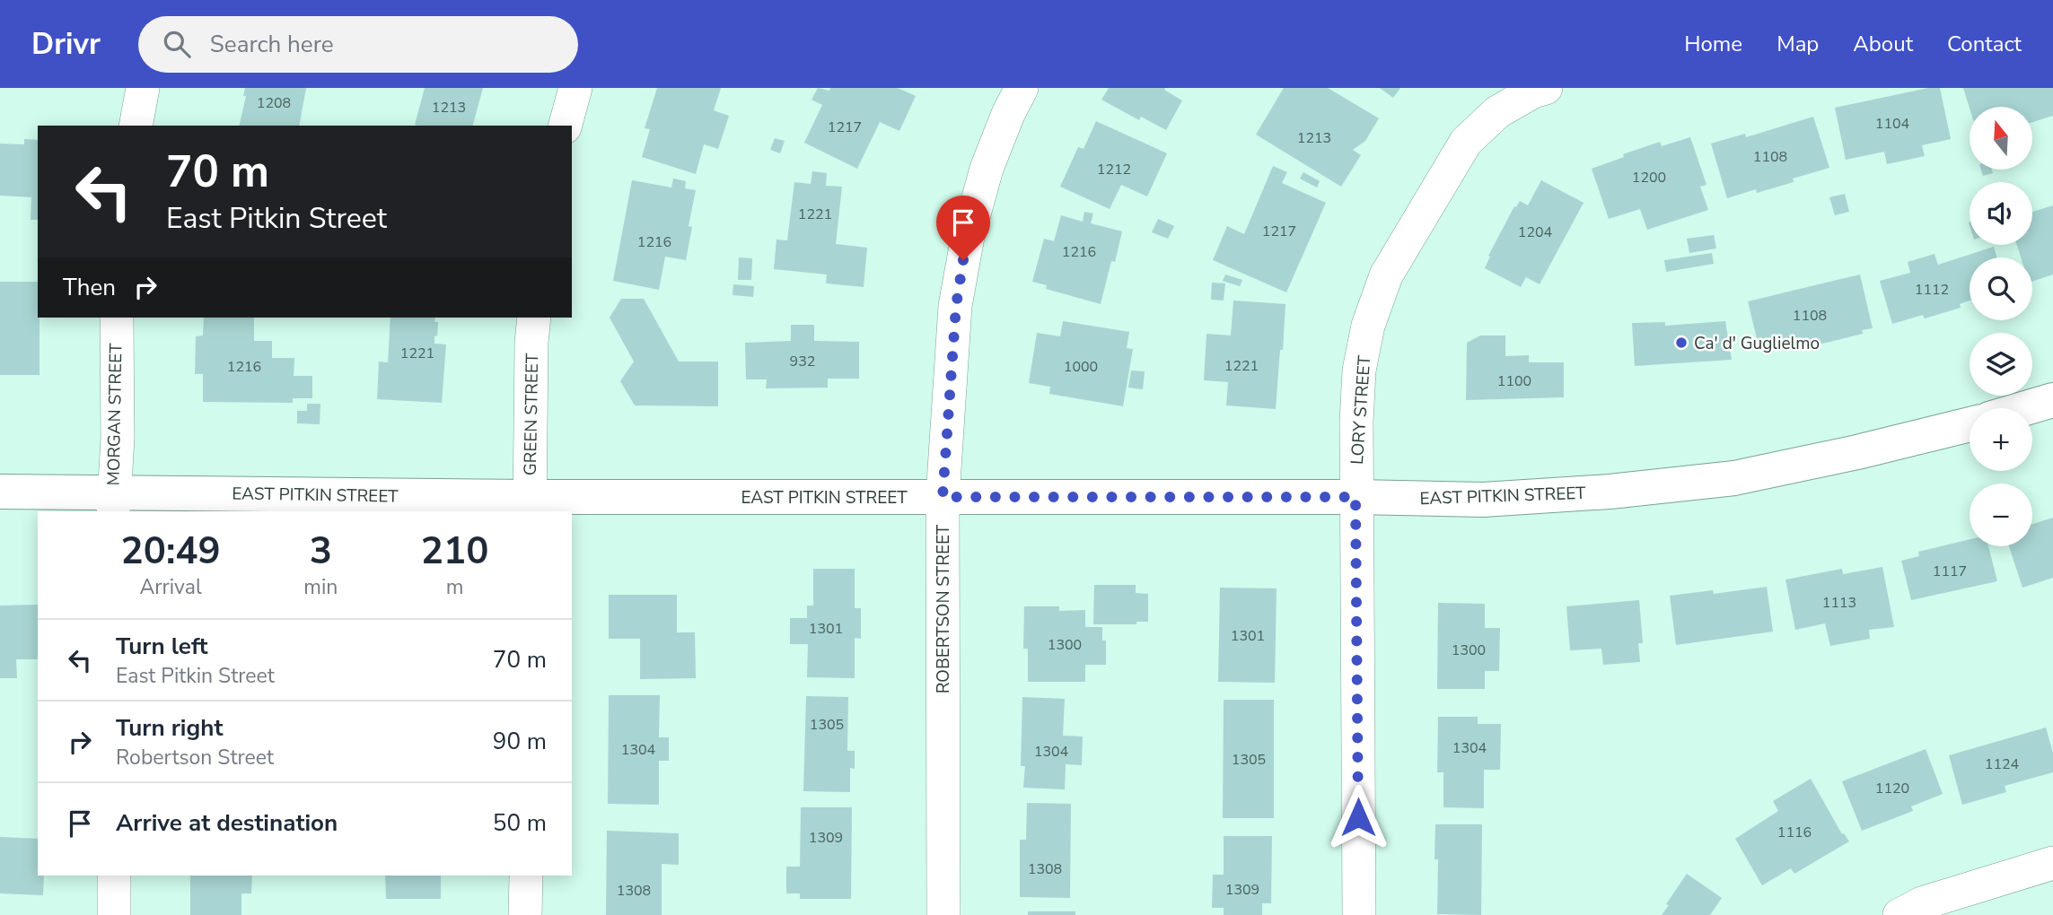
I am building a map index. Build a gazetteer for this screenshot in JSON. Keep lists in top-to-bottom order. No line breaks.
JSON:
{"streets":{"street":["LORY STREET","MORGAN STREET","GREEN STREET","EAST PITKIN STREET","ROBERTSON STREET"]},"crossings":[["LORY STREET","EAST PITKIN STREET"],["MORGAN STREET","EAST PITKIN STREET"],["GREEN STREET","EAST PITKIN STREET"],["EAST PITKIN STREET","ROBERTSON STREET"]],"places":["Ca' d' Guglielmo"],"house_numbers":["1208","1213","1104","1217","1213","1108","1212","1200","1221","1217","1204","1216","1216","1112","1108","1221","932","1221","1216","1000","1100","1117","1113","1301","1301","1300","1300","1305","1304","1304","1304","1305","1124","1120","1116","1309","1308","1309","1308"],"north":"top","page":{"header":"Drivr","search":"Search here","nav":["Home","Map","About","Contact"],"map_buttons":["+","−"],"turn":["70 m","East Pitkin Street"],"then":"Then","eta":["20:49","Arrival","3","min","210","m"],"list":[{"name":"Turn left","note":"East Pitkin Street","value":"70 m"},{"name":"Turn right","note":"Robertson Street","value":"90 m"},{"name":"Arrive at destination","value":"50 m"}]}}
